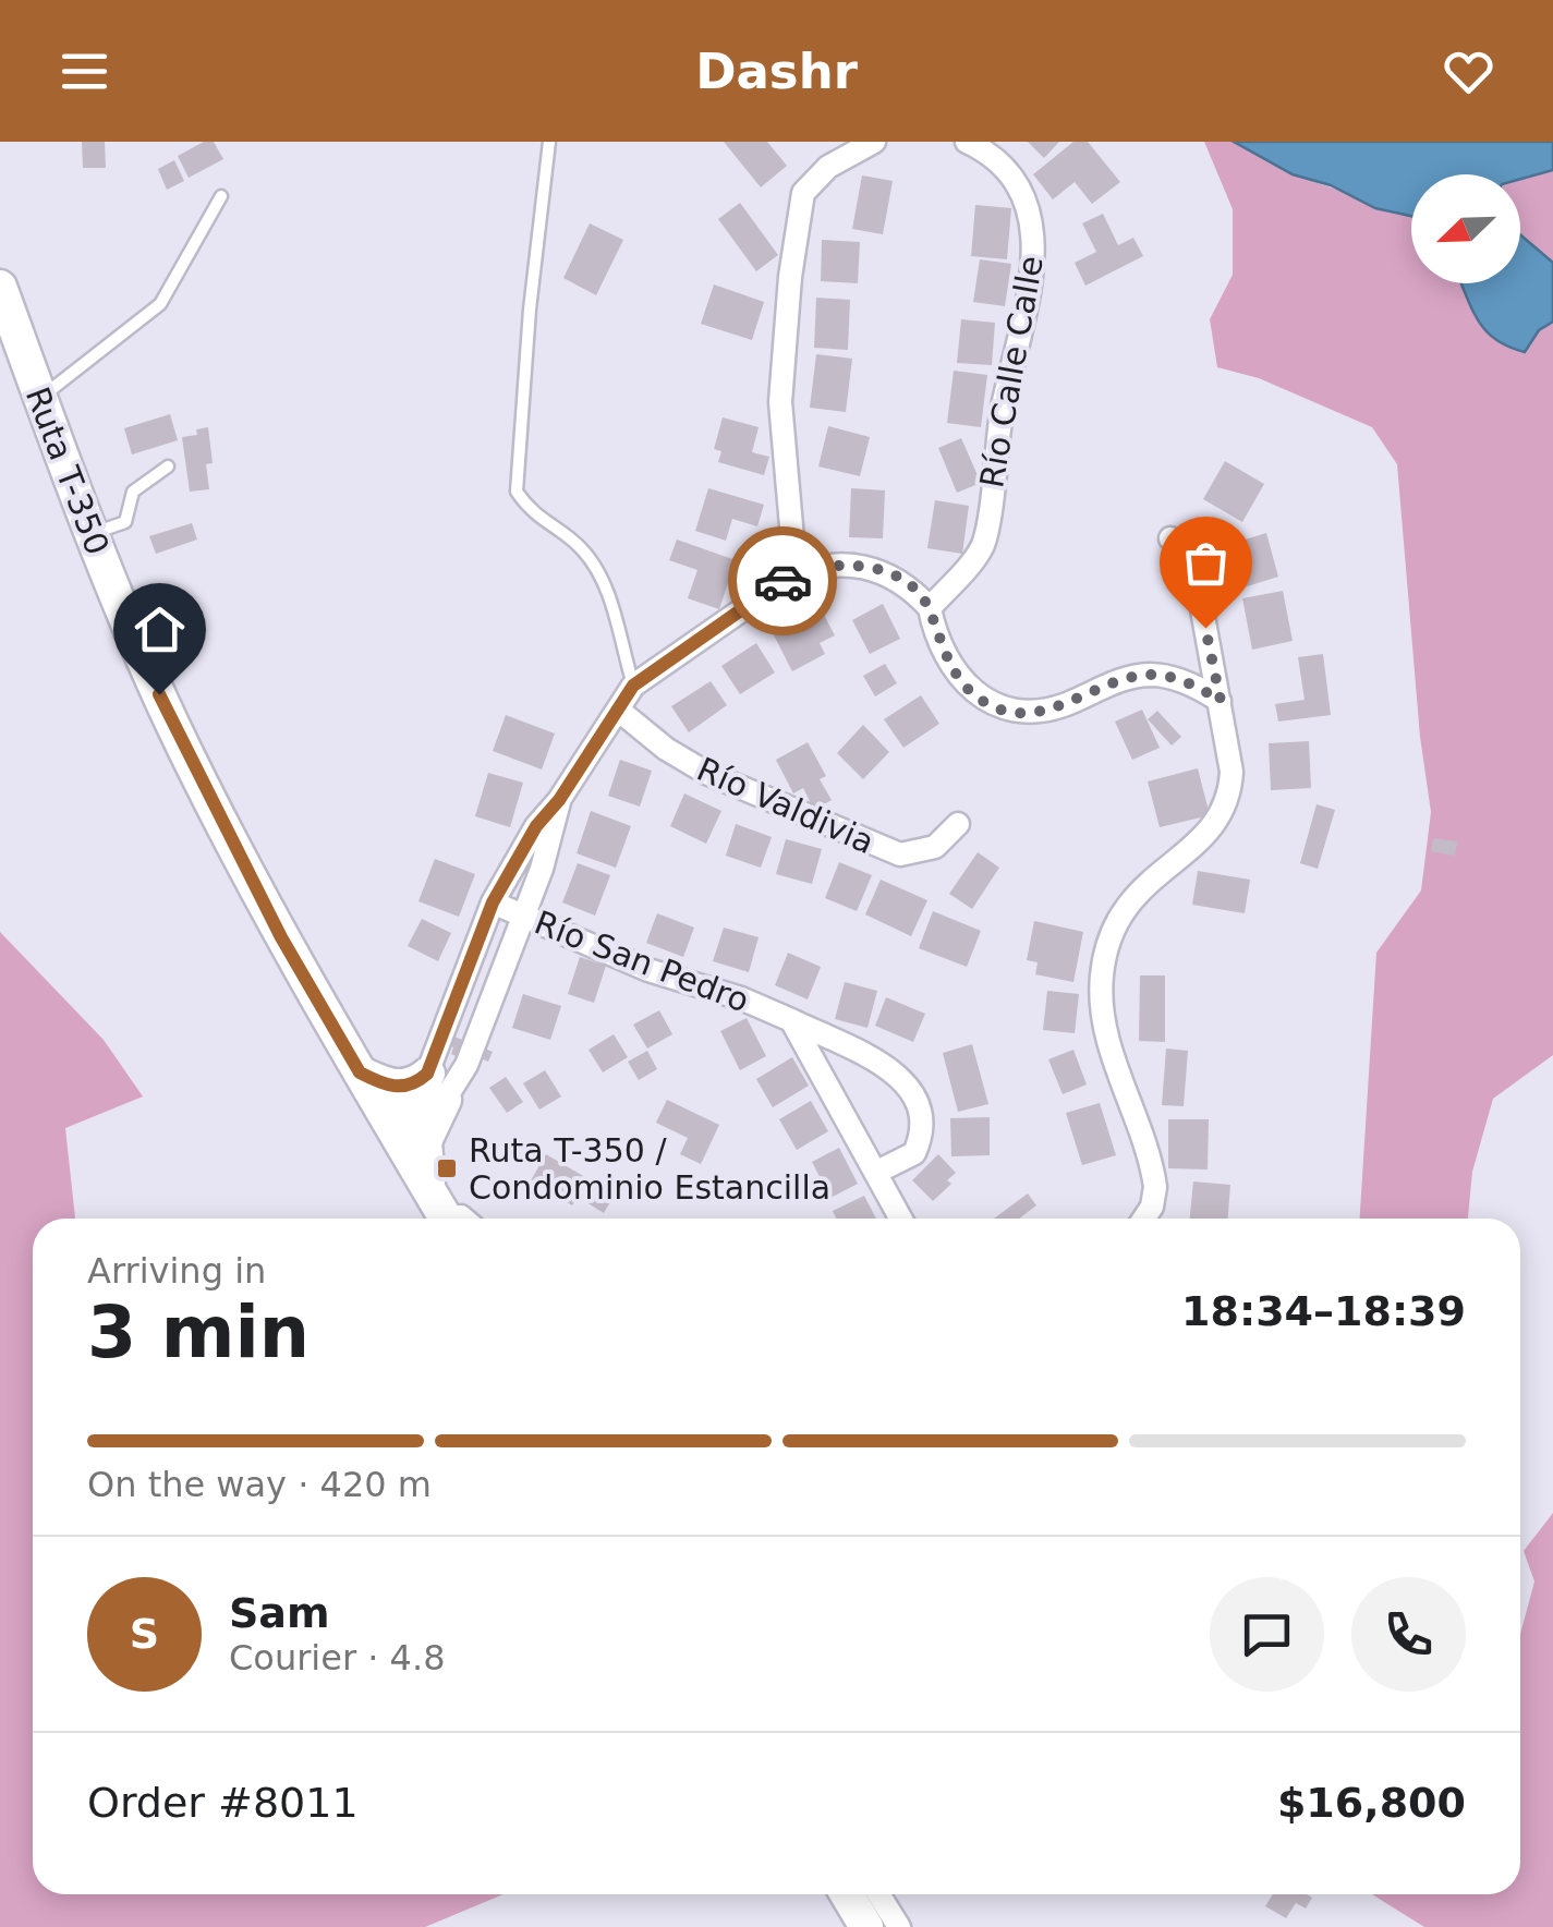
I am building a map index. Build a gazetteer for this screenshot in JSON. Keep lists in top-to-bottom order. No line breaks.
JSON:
{"streets":{"main road":["Ruta T-350"],"street":["Río Calle Calle","Río Valdivia","Río San Pedro"]},"places":{"transit":["Ruta T-350 / Condominio Estancilla"]},"north":"bottom left","page":{"header":"Dashr","heading":["3 min","Arriving in","18:34–18:39"],"panel":["Sam","Courier · 4.8","Order #8011","$16,800"],"bar":"On the way · 420 m","round":"S"}}
